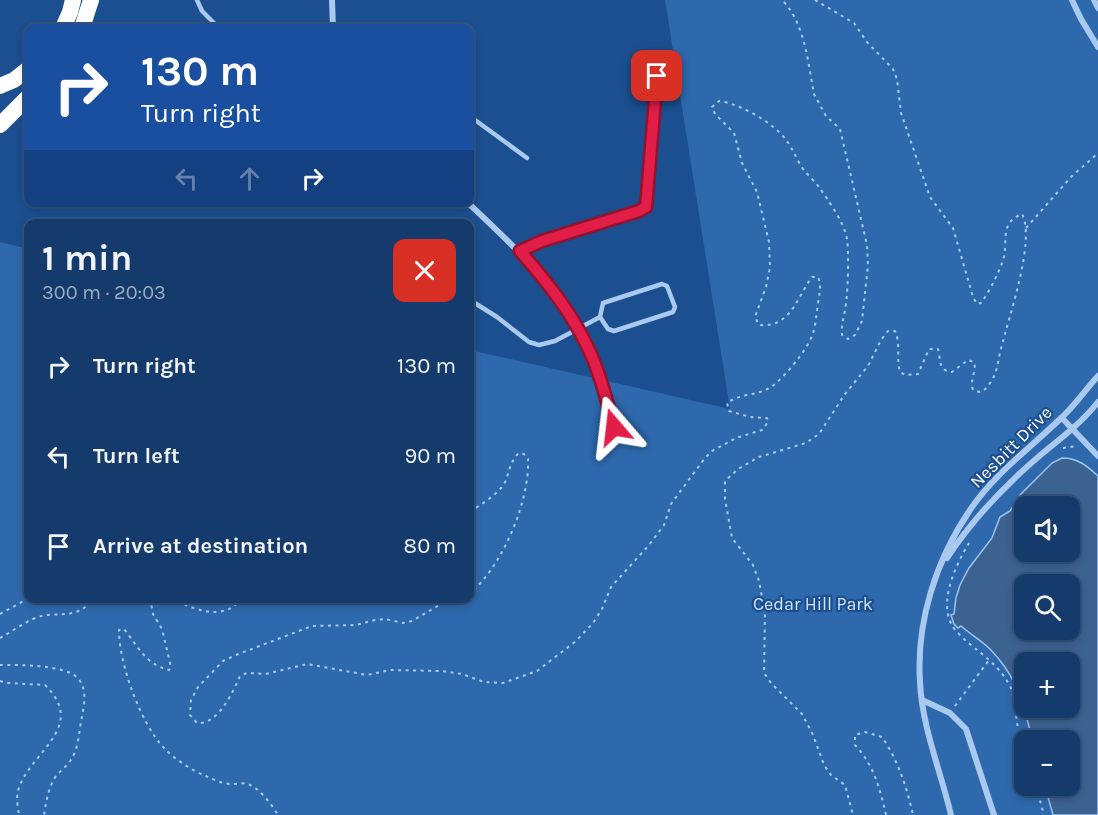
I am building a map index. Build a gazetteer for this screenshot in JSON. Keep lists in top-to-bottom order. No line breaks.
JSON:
{"streets":{"street":["Nesbitt Drive"]},"parks":["Cedar Hill Park"],"page":{"turn":["130 m","Turn right"],"heading":["1 min","300 m · 20:03"],"list":[{"name":"Turn right","value":"130 m"},{"name":"Turn left","value":"90 m"},{"name":"Arrive at destination","value":"80 m"}],"map_buttons":["+","−"]}}
